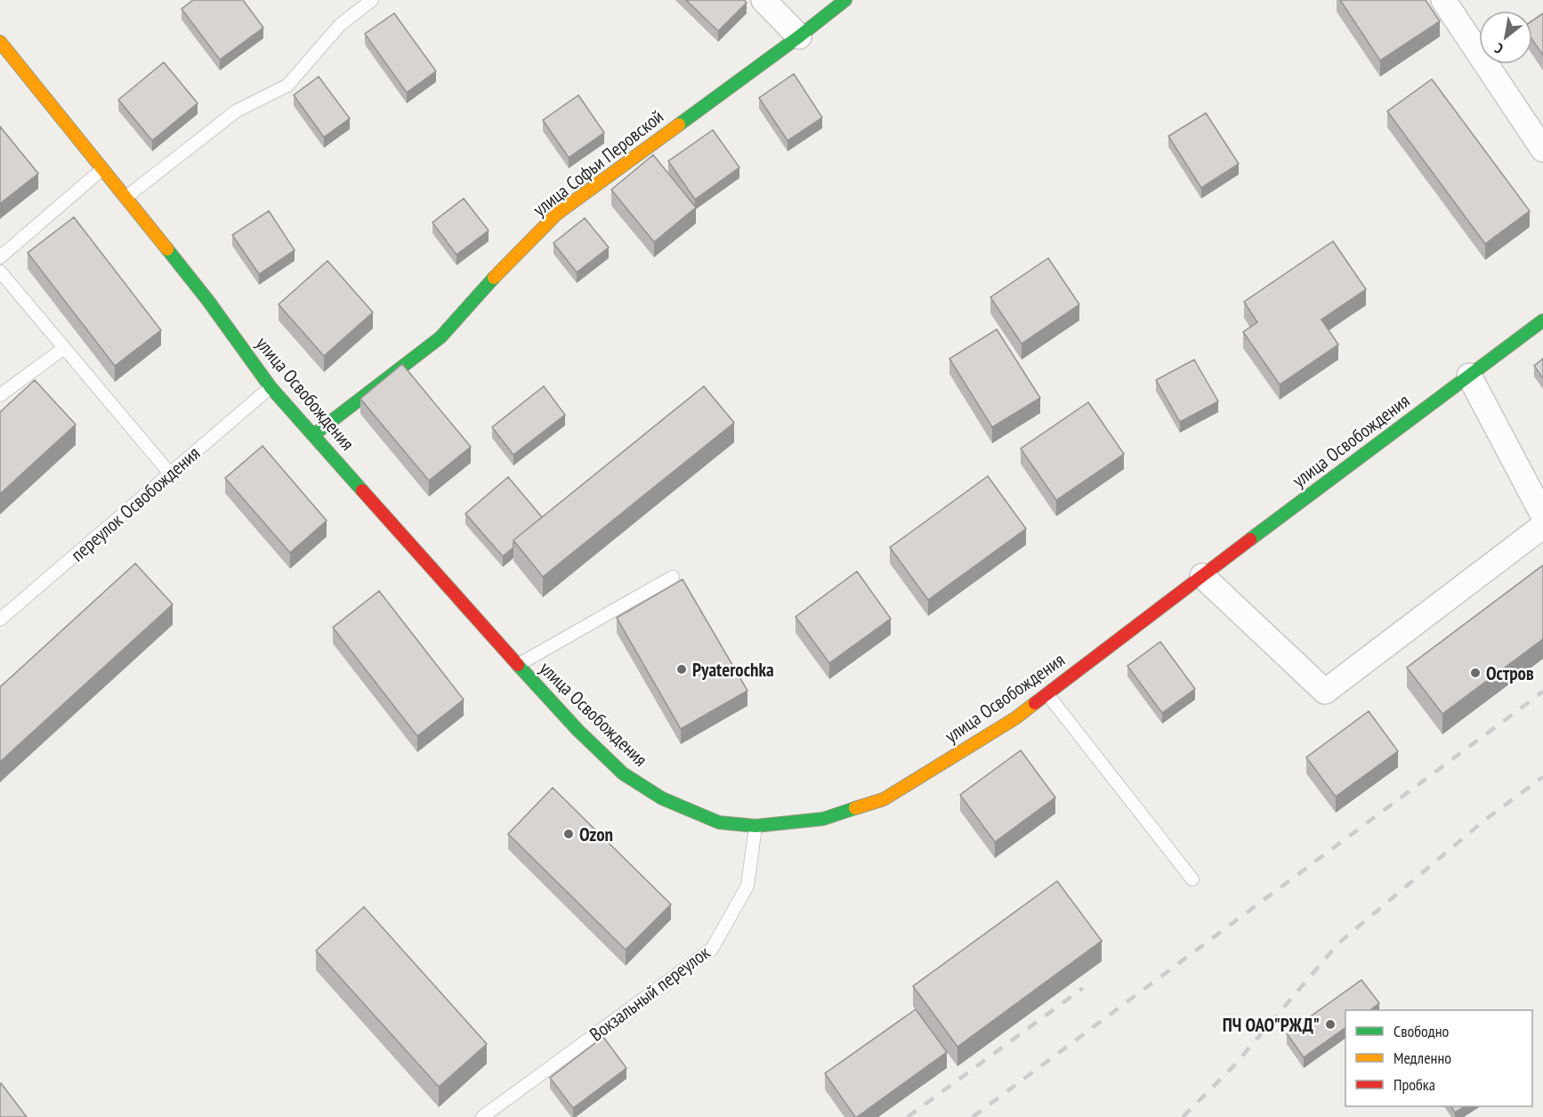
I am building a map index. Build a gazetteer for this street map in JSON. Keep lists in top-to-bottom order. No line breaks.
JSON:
{"streets":{"main road":["улица Софьи Перовской","улица Освобождения"],"lane":["переулок Освобождения","Вокзальный переулок"]},"crossings":[["улица Софьи Перовской","улица Освобождения"],["улица Освобождения","переулок Освобождения"],["улица Освобождения","Вокзальный переулок"]],"places":["Pyaterochka","Остров","Ozon","ПЧ ОАО\"РЖД\""],"legend":["Свободно","Медленно","Пробка"],"north":"bottom left"}
